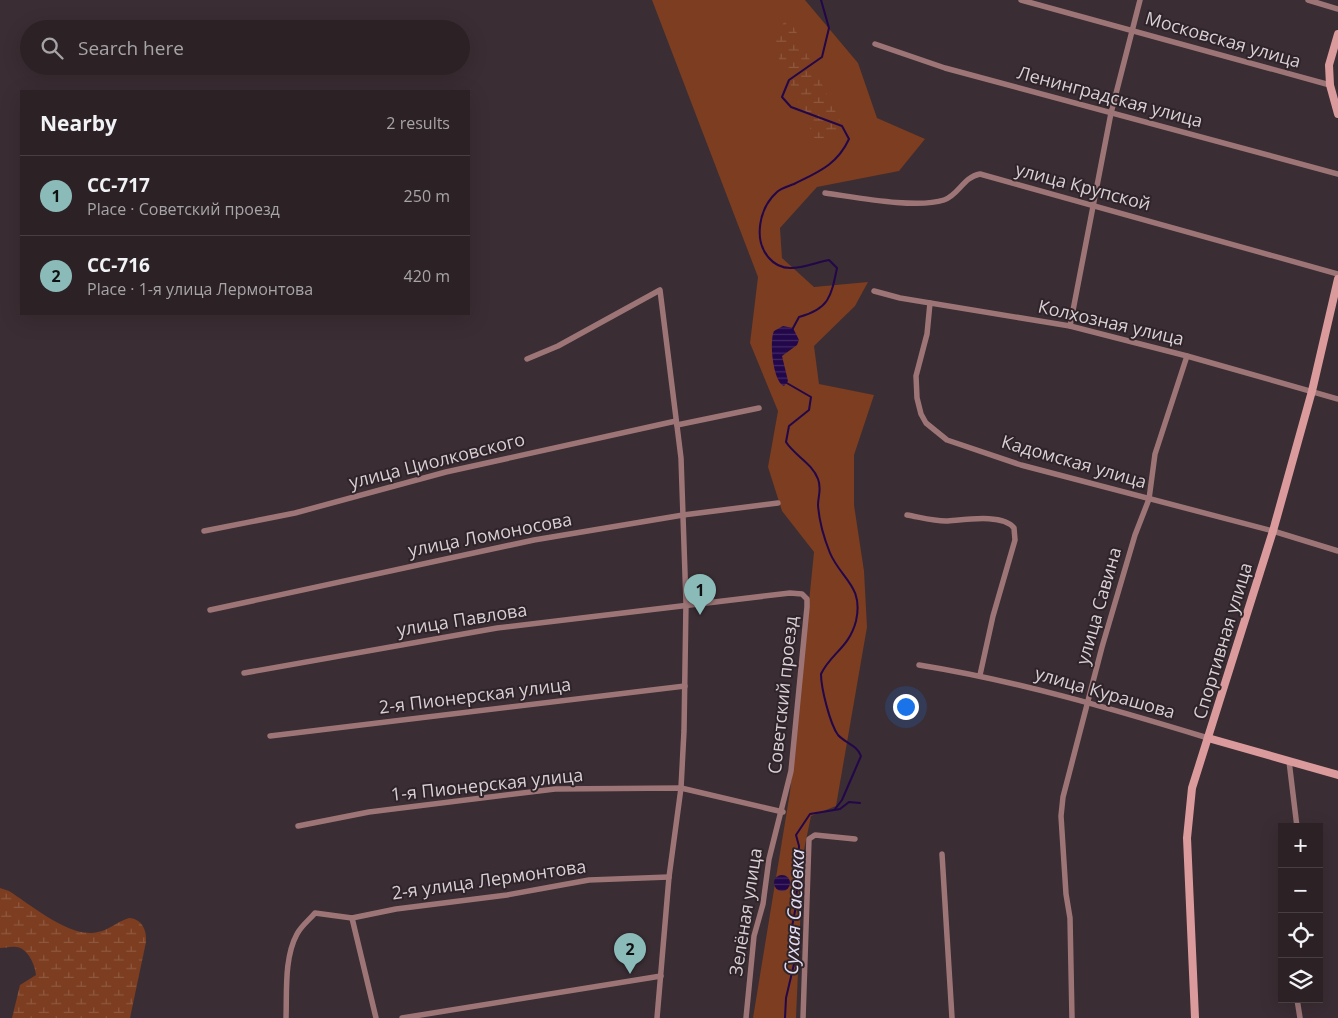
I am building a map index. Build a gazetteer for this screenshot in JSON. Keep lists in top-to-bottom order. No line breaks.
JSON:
{"streets":{"street":["Московская улица","Ленинградская улица","улица Крупской","Колхозная улица","улица Циолковского","Кадомская улица","улица Ломоносова","улица Савина","улица Павлова","Спортивная улица","улица Курашова","Советский проезд","2-я Пионерская улица","1-я Пионерская улица","2-я улица Лермонтова","Зелёная улица"]},"crossings":[["Колхозная улица","Кадомская улица"],["Колхозная улица","улица Савина"],["Колхозная улица","Спортивная улица"],["Кадомская улица","улица Савина"],["Кадомская улица","Спортивная улица"],["улица Савина","улица Курашова"],["улица Павлова","Советский проезд"],["Спортивная улица","улица Курашова"],["Советский проезд","Зелёная улица"]],"water":["Сухая Сасовка"],"page":{"search":"Search here","heading":["Nearby","2 results"],"list":[{"mark":"1","name":"СС-717","note":"Place · Советский проезд","value":"250 m"},{"mark":"2","name":"СС-716","note":"Place · 1-я улица Лермонтова","value":"420 m"}],"pins":["1","2"],"map_buttons":["+","−"]}}
